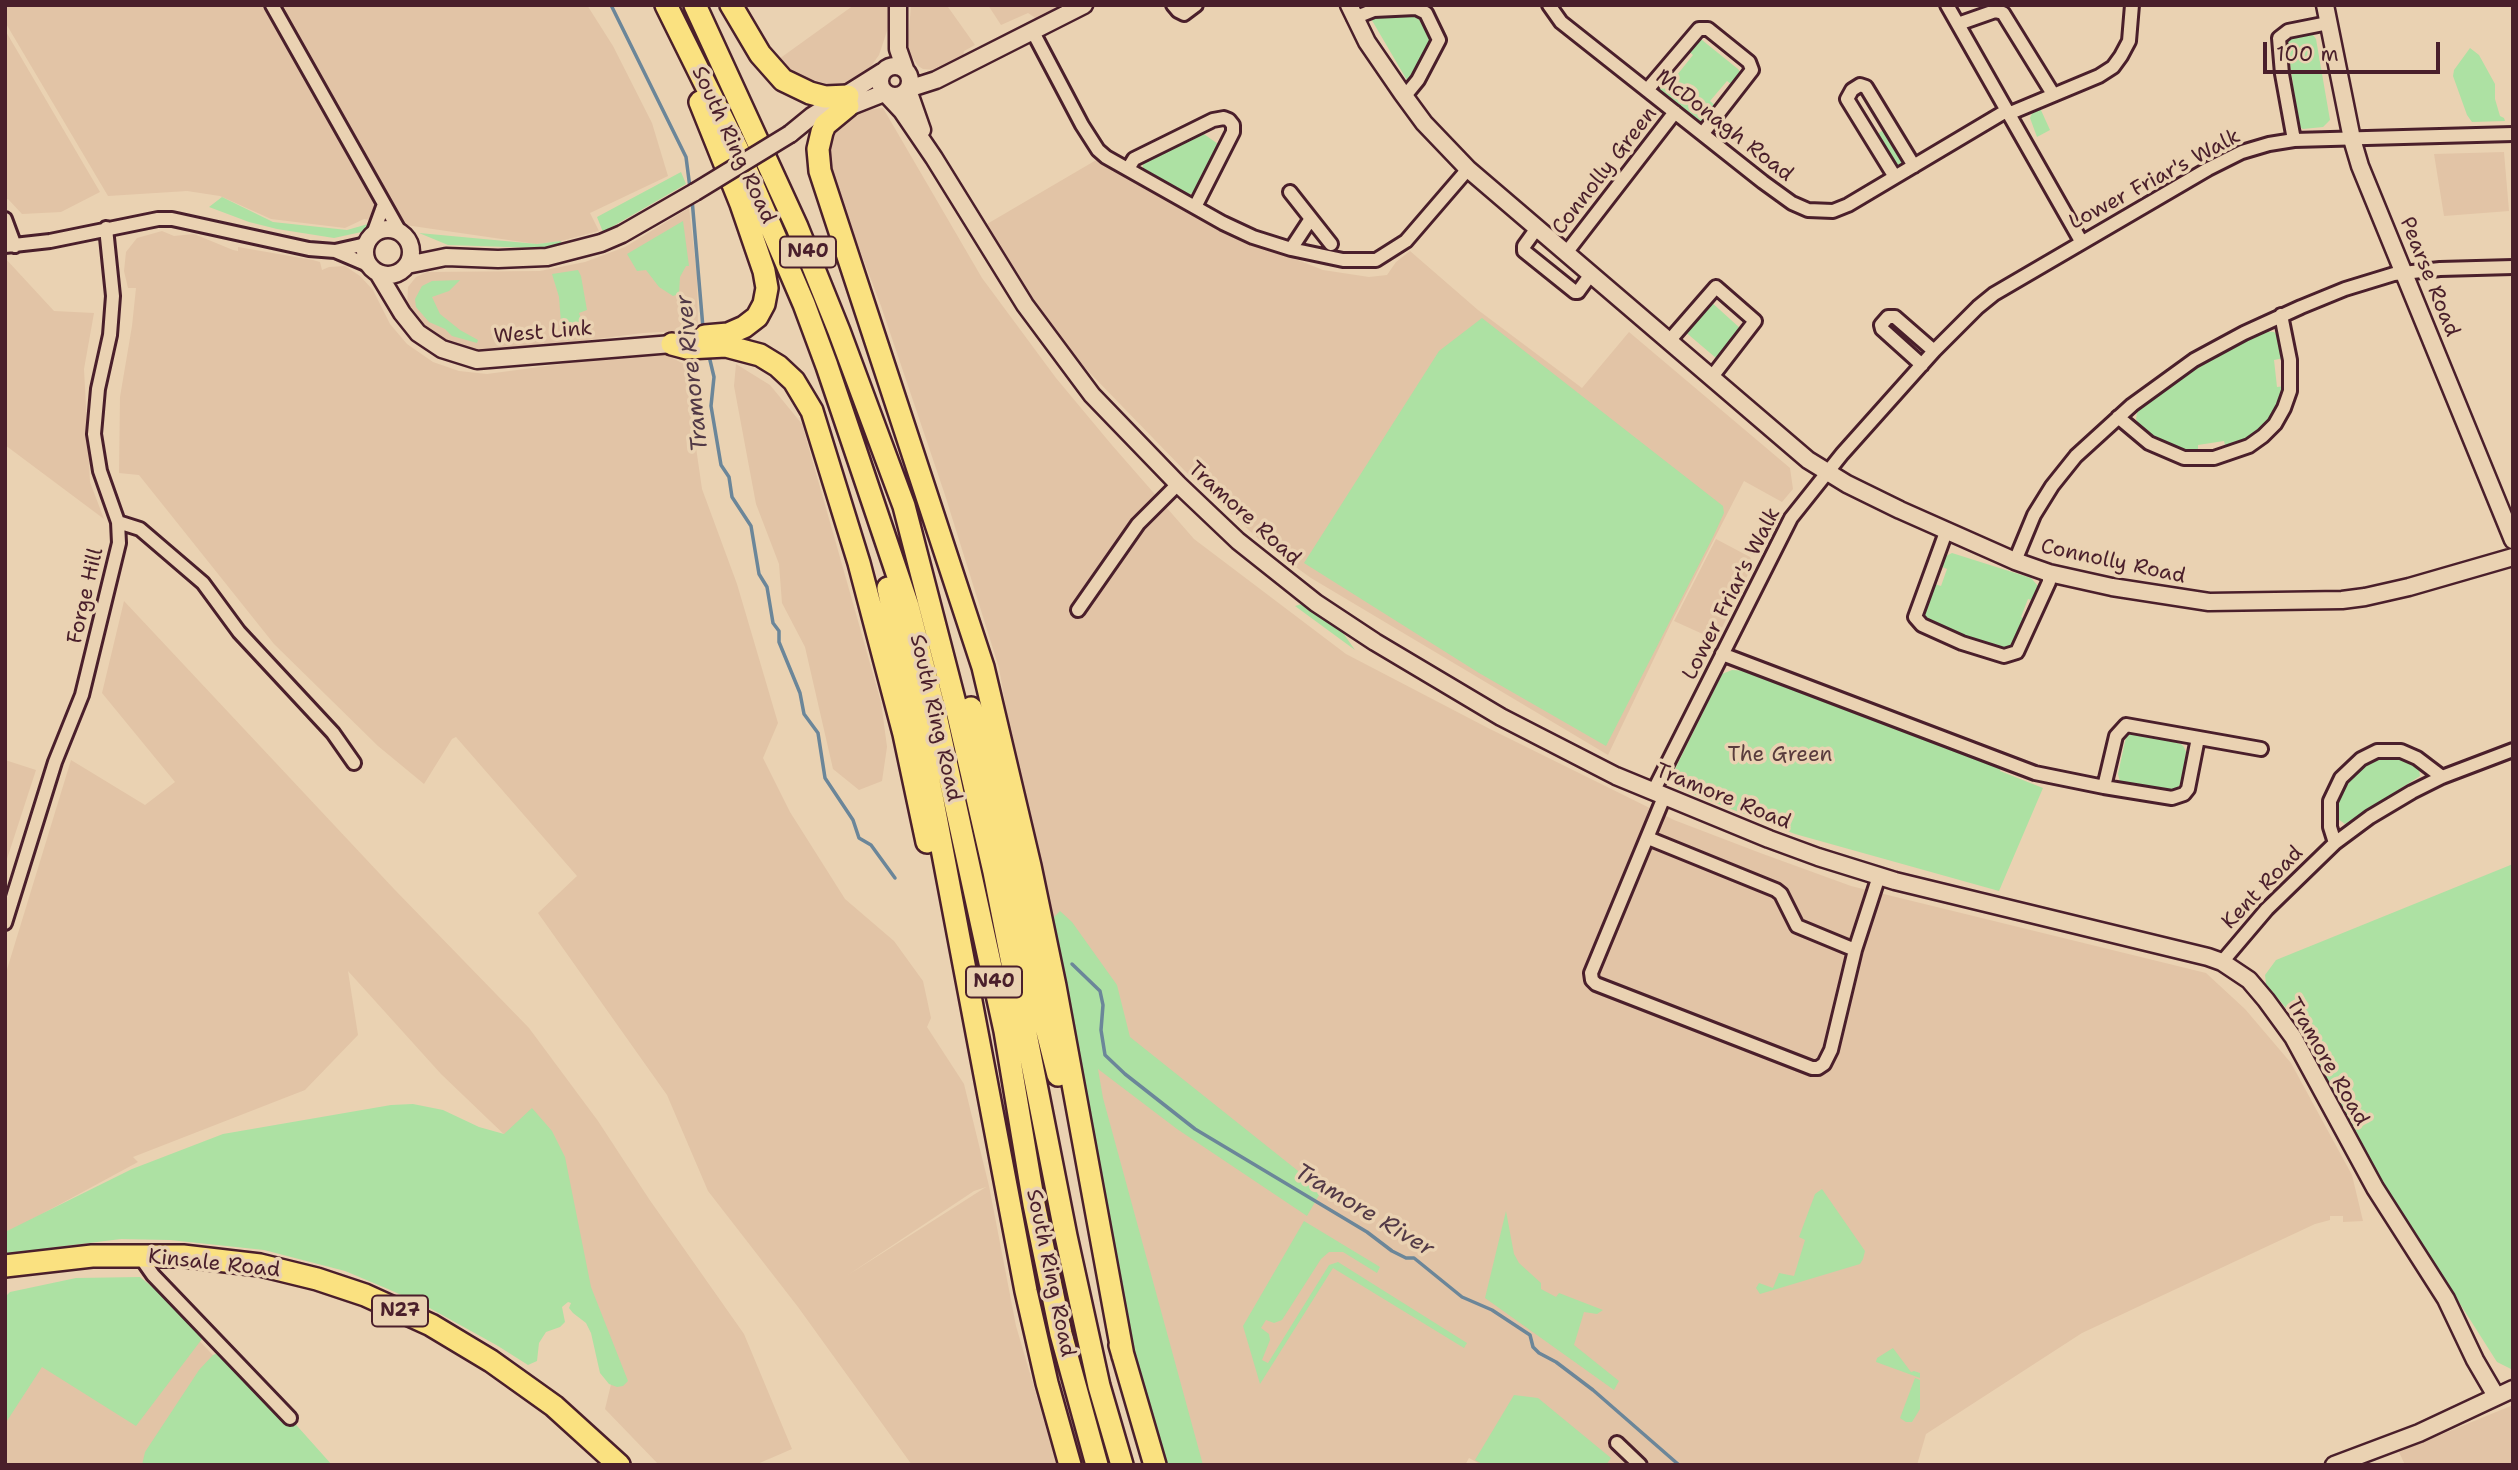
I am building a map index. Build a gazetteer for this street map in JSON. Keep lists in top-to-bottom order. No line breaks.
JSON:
{"streets":{"highway":["South Ring Road","N40","Kinsale Road","N27"],"street":["McDonagh Road","Connolly Green","Lower Friar's Walk","Pearse Road","West Link","Tramore Road","Connolly Road","Forge Hill","Kent Road"]},"crossings":[["McDonagh Road","Connolly Green"],["Connolly Green","Connolly Road"],["Lower Friar's Walk","Pearse Road"],["Lower Friar's Walk","Tramore Road"],["Lower Friar's Walk","Connolly Road"],["Tramore Road","Kent Road"]],"water":["Tramore River"],"parks":["The Green"],"scale_bar":"100 m"}
